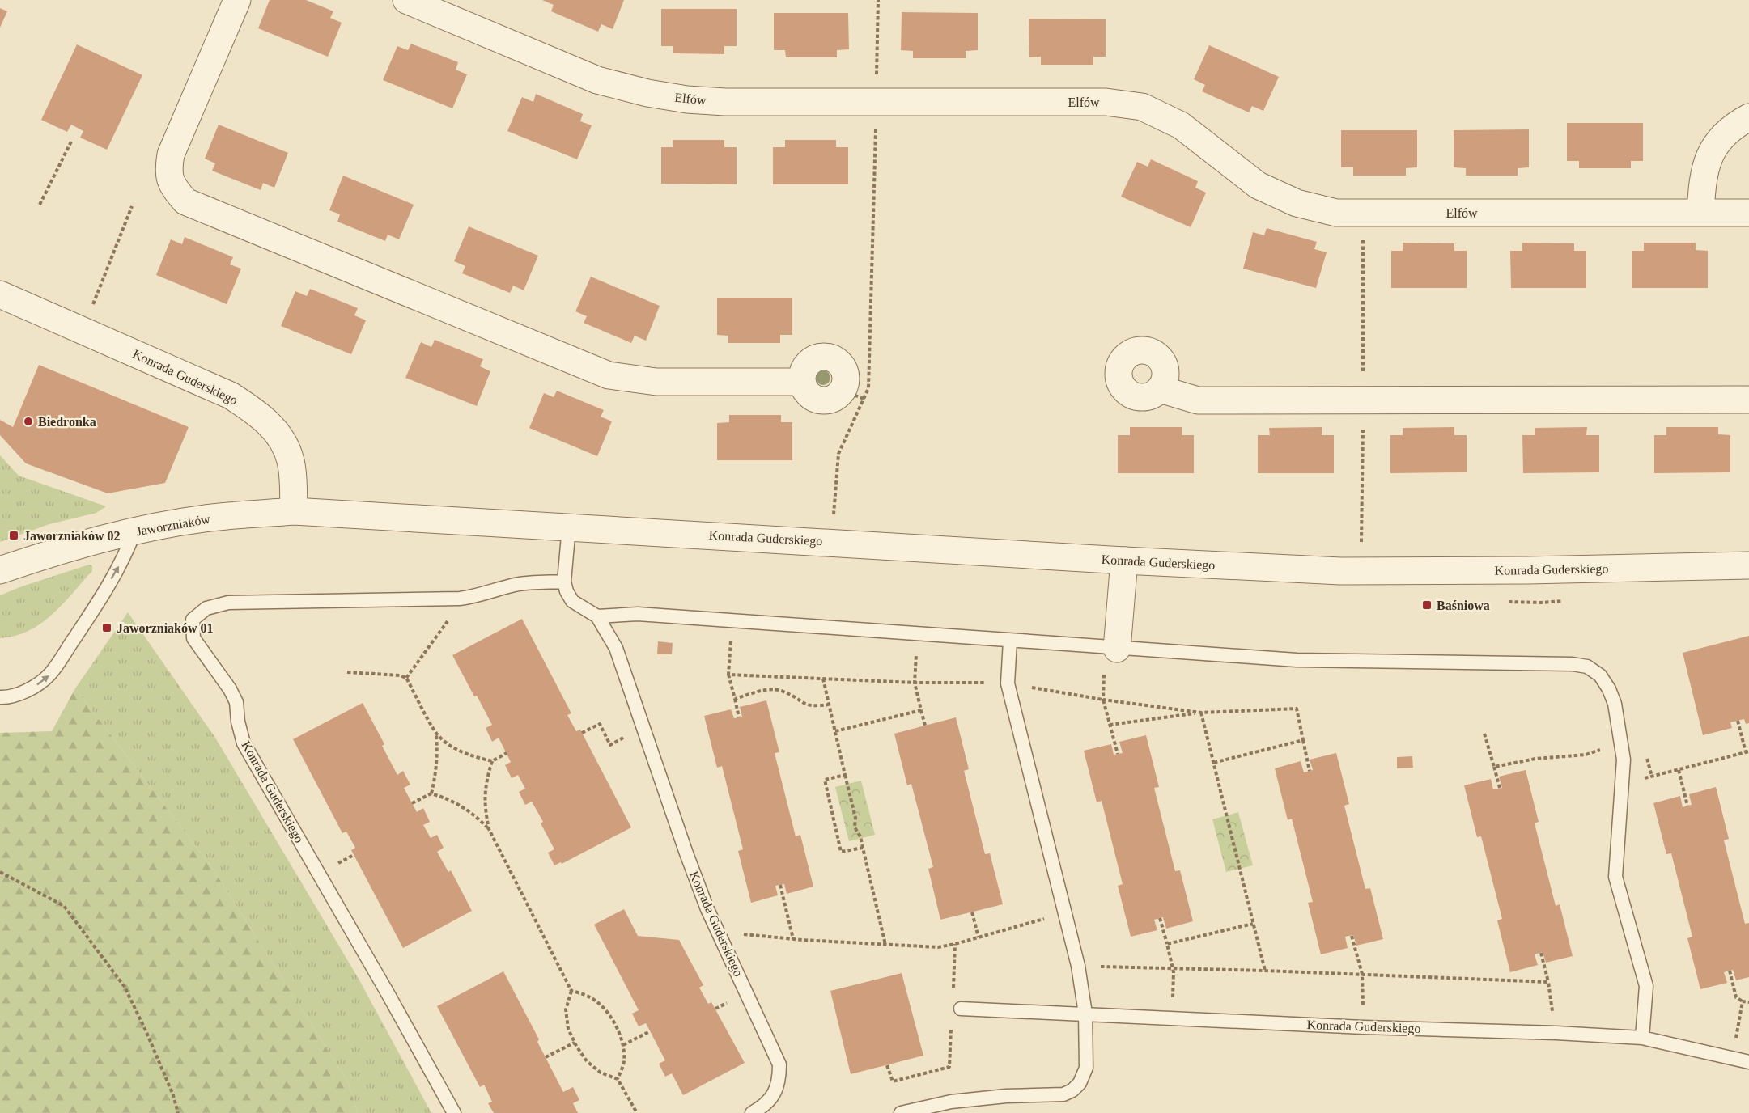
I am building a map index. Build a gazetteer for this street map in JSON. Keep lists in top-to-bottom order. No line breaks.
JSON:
{"streets":{"street":["Elfów","Konrada Guderskiego","Jaworzniaków"]},"crossings":[["Konrada Guderskiego","Jaworzniaków"]],"places":{"other":["Biedronka"],"transit":["Jaworzniaków 02","Baśniowa","Jaworzniaków 01"]}}
